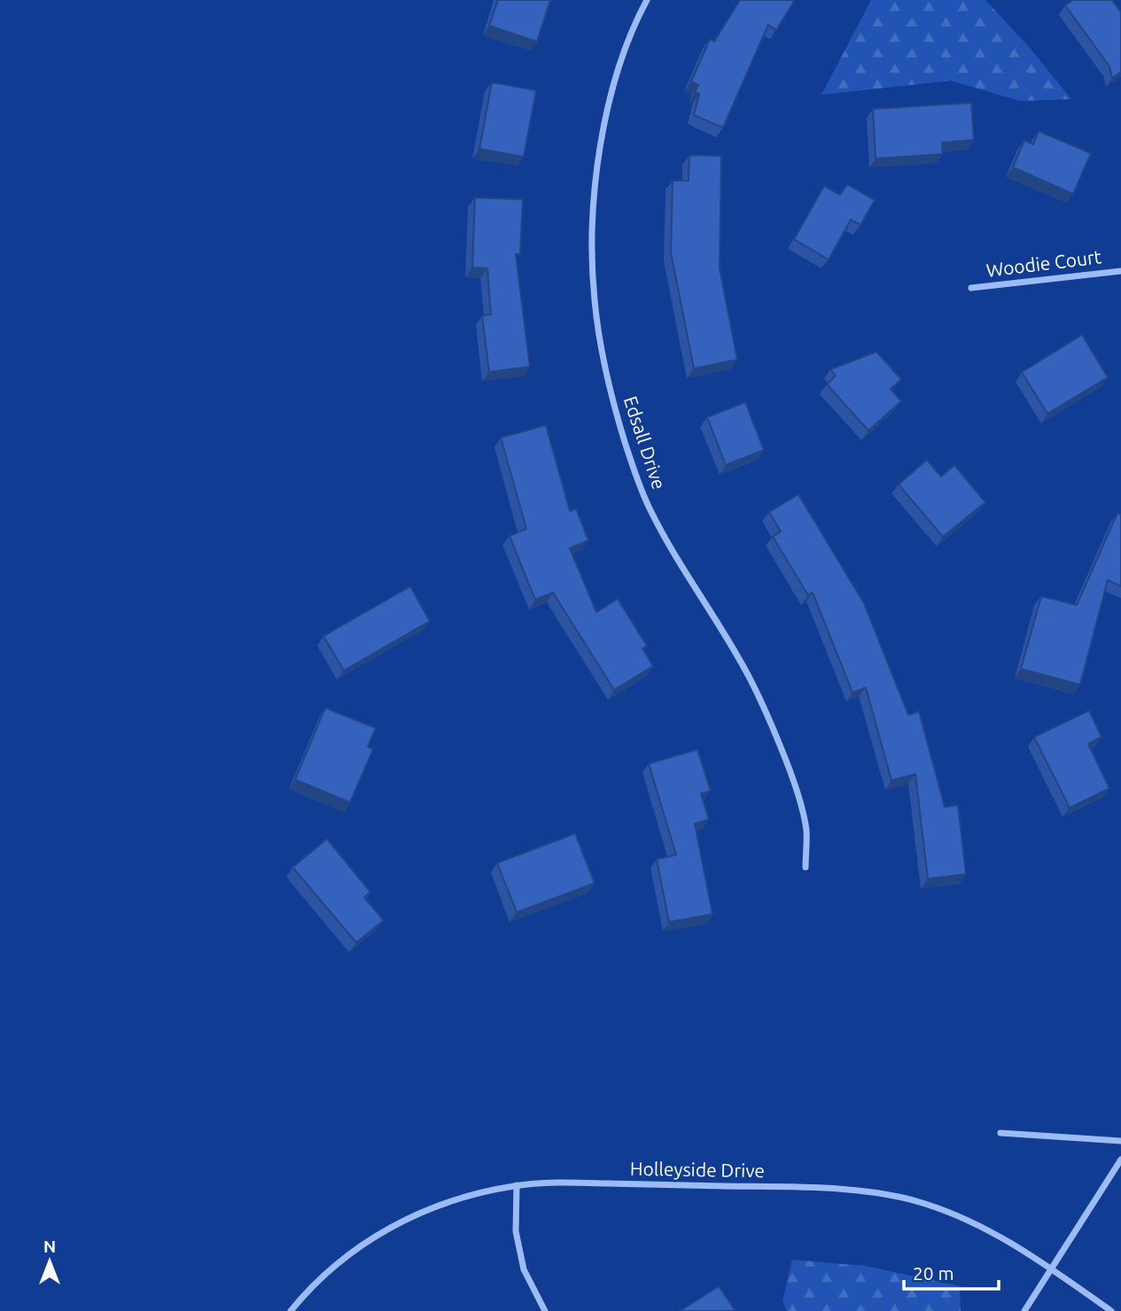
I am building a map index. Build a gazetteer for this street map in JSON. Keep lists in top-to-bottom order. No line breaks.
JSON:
{"streets":{"street":["Woodie Court","Edsall Drive","Holleyside Drive"]},"scale_bar":"20 m","north":"top"}
